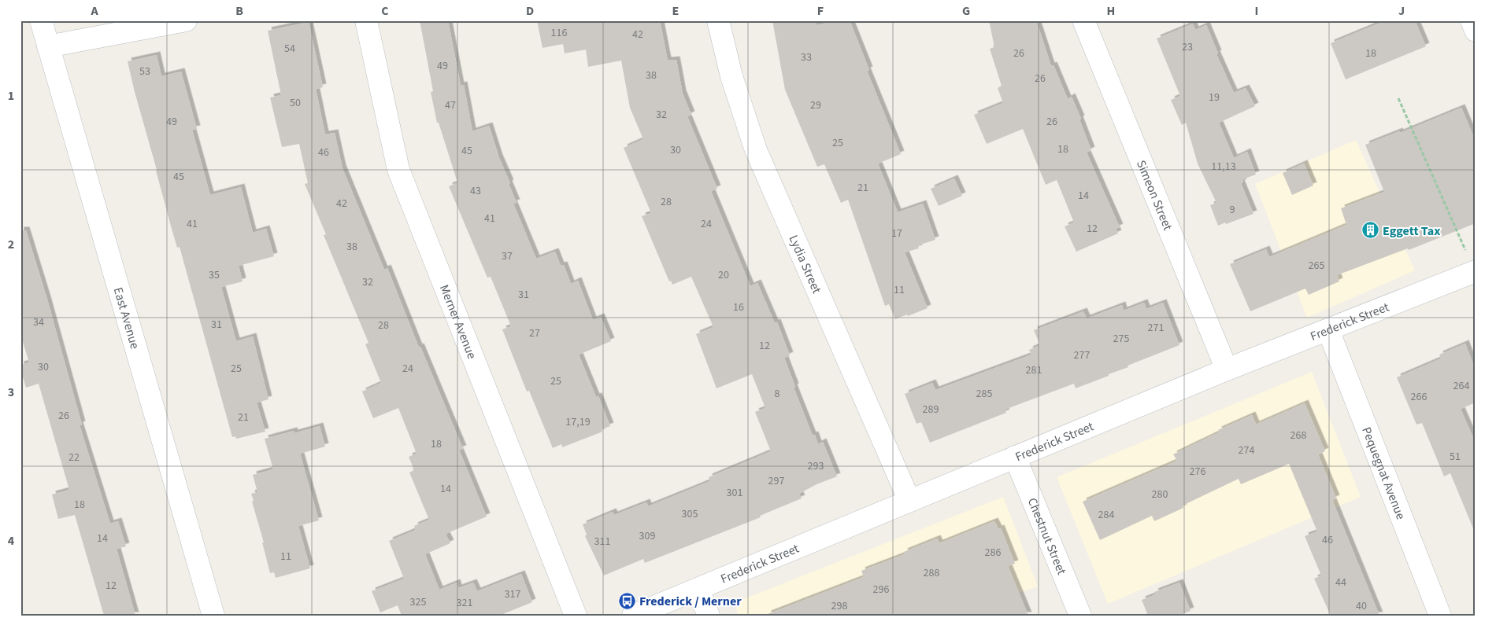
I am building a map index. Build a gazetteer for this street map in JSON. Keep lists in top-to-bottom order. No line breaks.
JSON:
{"streets":{"street":["Simeon Street","Lydia Street","East Avenue","Merner Avenue","Frederick Street","Pequegnat Avenue","Chestnut Street"]},"crossings":[["Simeon Street","Frederick Street"],["Lydia Street","Frederick Street"],["Frederick Street","Pequegnat Avenue"],["Frederick Street","Chestnut Street"]],"places":{"building":["Eggett Tax"],"bus stop":["Frederick / Merner"]},"house_numbers":["116","42","23","54","26","18","33","49","53","38","26","19","50","47","29","32","49","26","25","18","30","45","46","11,13","45","21","43","14","28","42","9","41","41","24","12","17","38","37","265","35","20","32","11","31","16","34","31","28","271","27","275","12","277","30","25","24","281","25","264","8","285","266","289","26","21","17,19","268","18","274","51","22","293","276","297","14","301","280","18","305","284","309","14","46","311","286","11","288","44","12","296","317","325","321","298","40"],"grid":{"columns":["A","B","C","D","E","F","G","H","I","J"],"rows":["1","2","3","4"]}}
